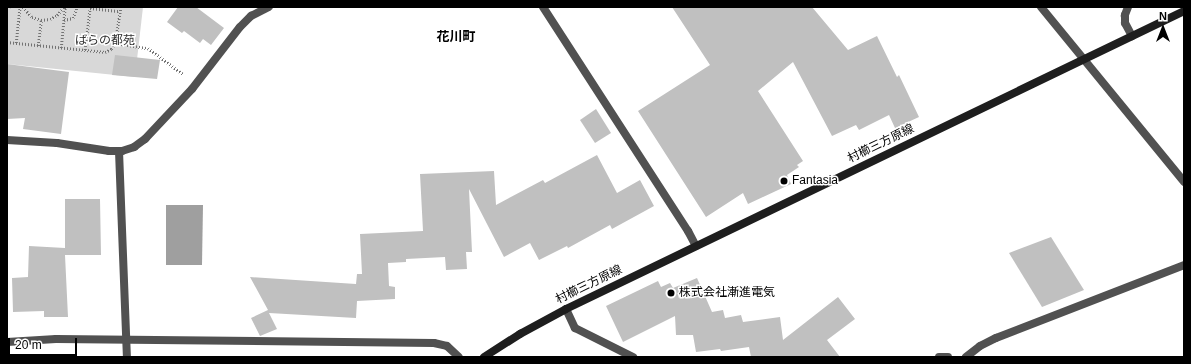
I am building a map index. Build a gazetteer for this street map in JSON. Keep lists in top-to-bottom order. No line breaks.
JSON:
{"streets":{"main road":["村櫛三方原線"]},"districts":["花川町"],"parks":["ばらの都苑"],"places":["Fantasia","株式会社漸進電気"],"scale_bar":"20 m","north":"top"}
